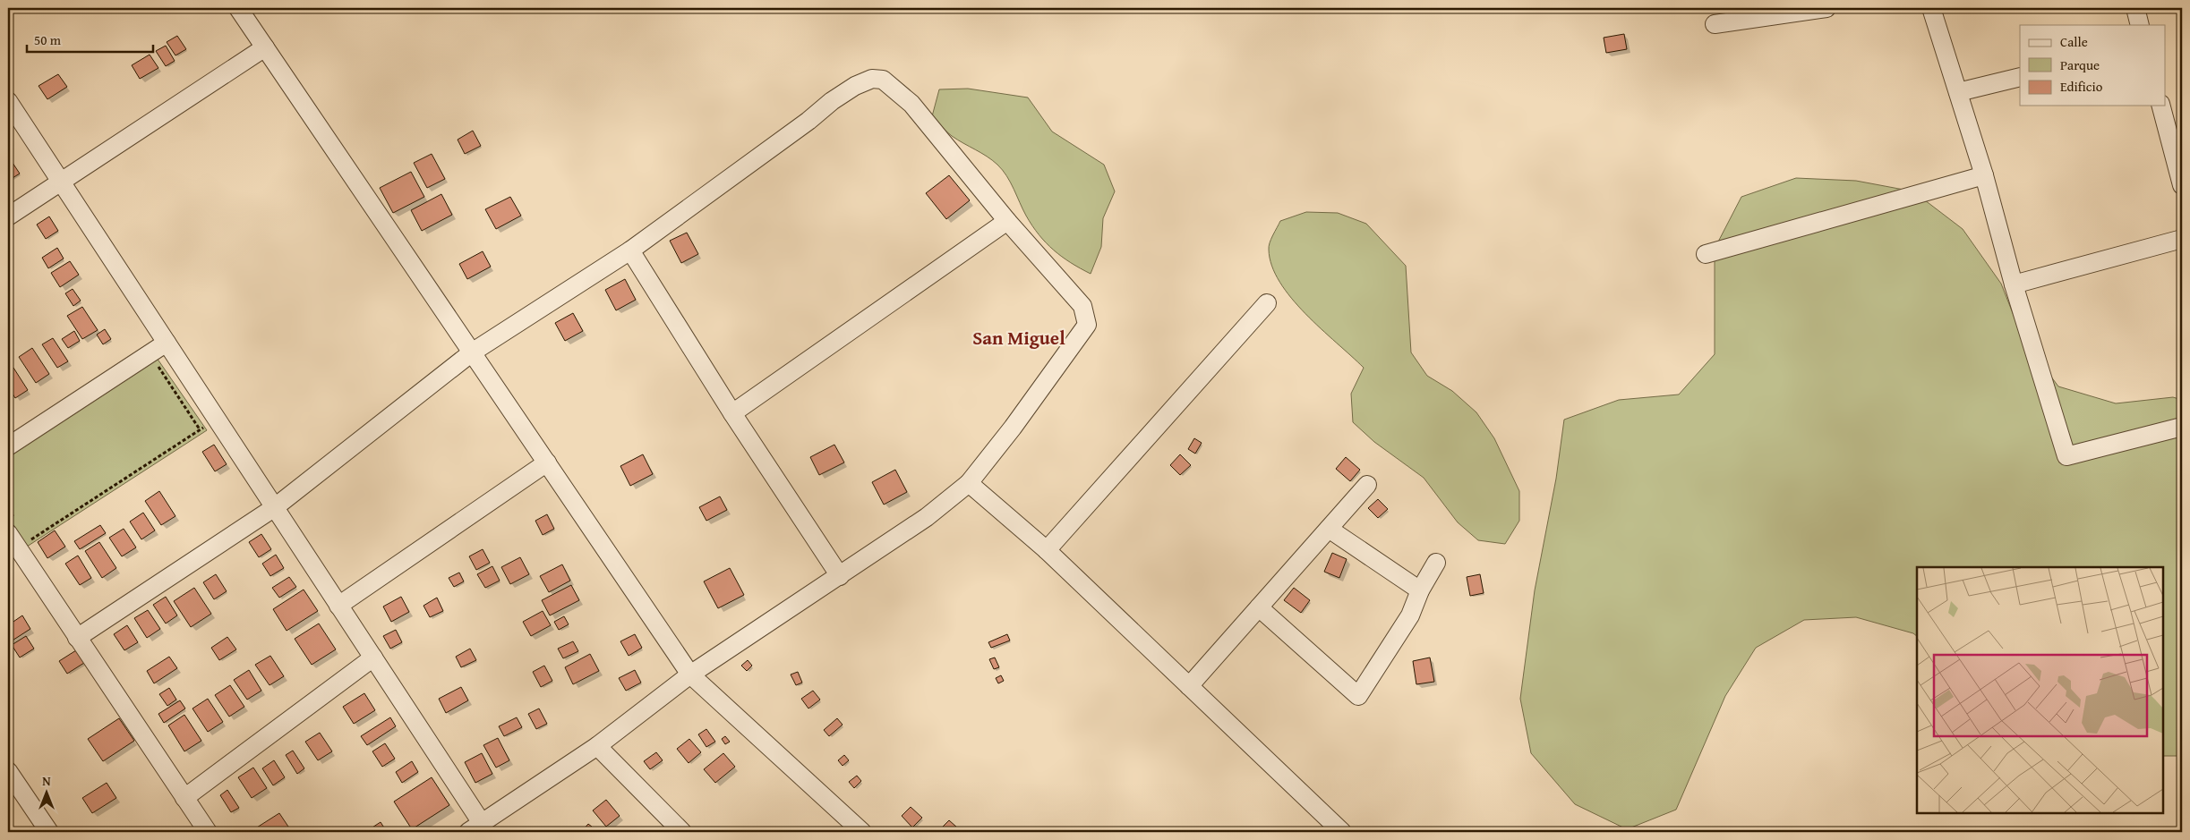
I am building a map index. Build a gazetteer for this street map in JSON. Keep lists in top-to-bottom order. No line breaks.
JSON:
{"districts":["San Miguel"],"legend":["Calle","Parque","Edificio"],"scale_bar":"50 m","north":"top"}
